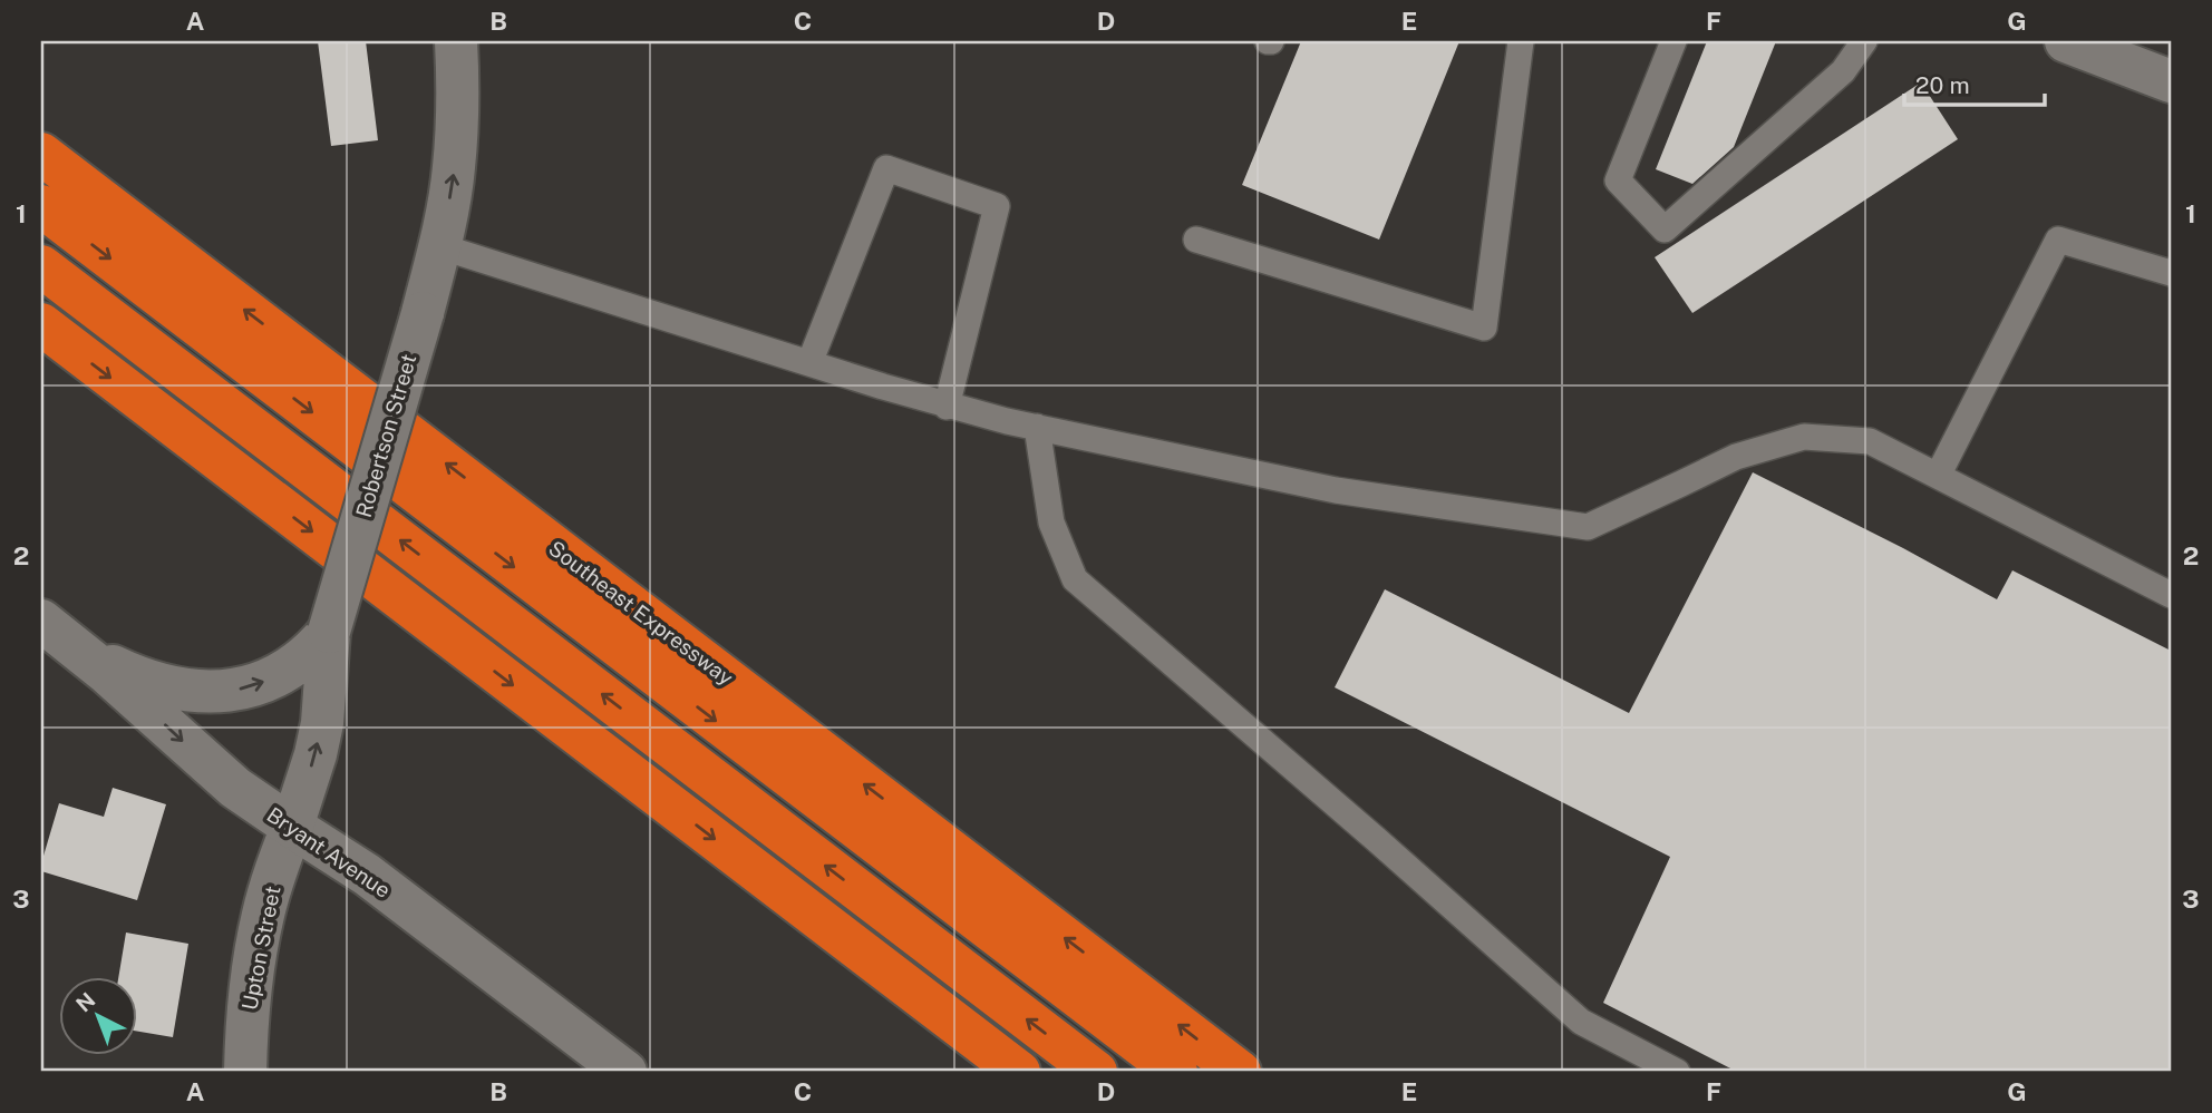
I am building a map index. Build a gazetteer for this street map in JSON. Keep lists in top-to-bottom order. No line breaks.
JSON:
{"streets":{"highway":["Southeast Expressway"],"main road":["Robertson Street","Bryant Avenue","Upton Street"]},"crossings":[["Robertson Street","Bryant Avenue"],["Robertson Street","Upton Street"],["Bryant Avenue","Upton Street"]],"one_way":["Robertson Street","Bryant Avenue"],"scale_bar":"20 m","north":"top left","grid":{"columns":["A","B","C","D","E","F","G"],"rows":["1","2","3"]}}
